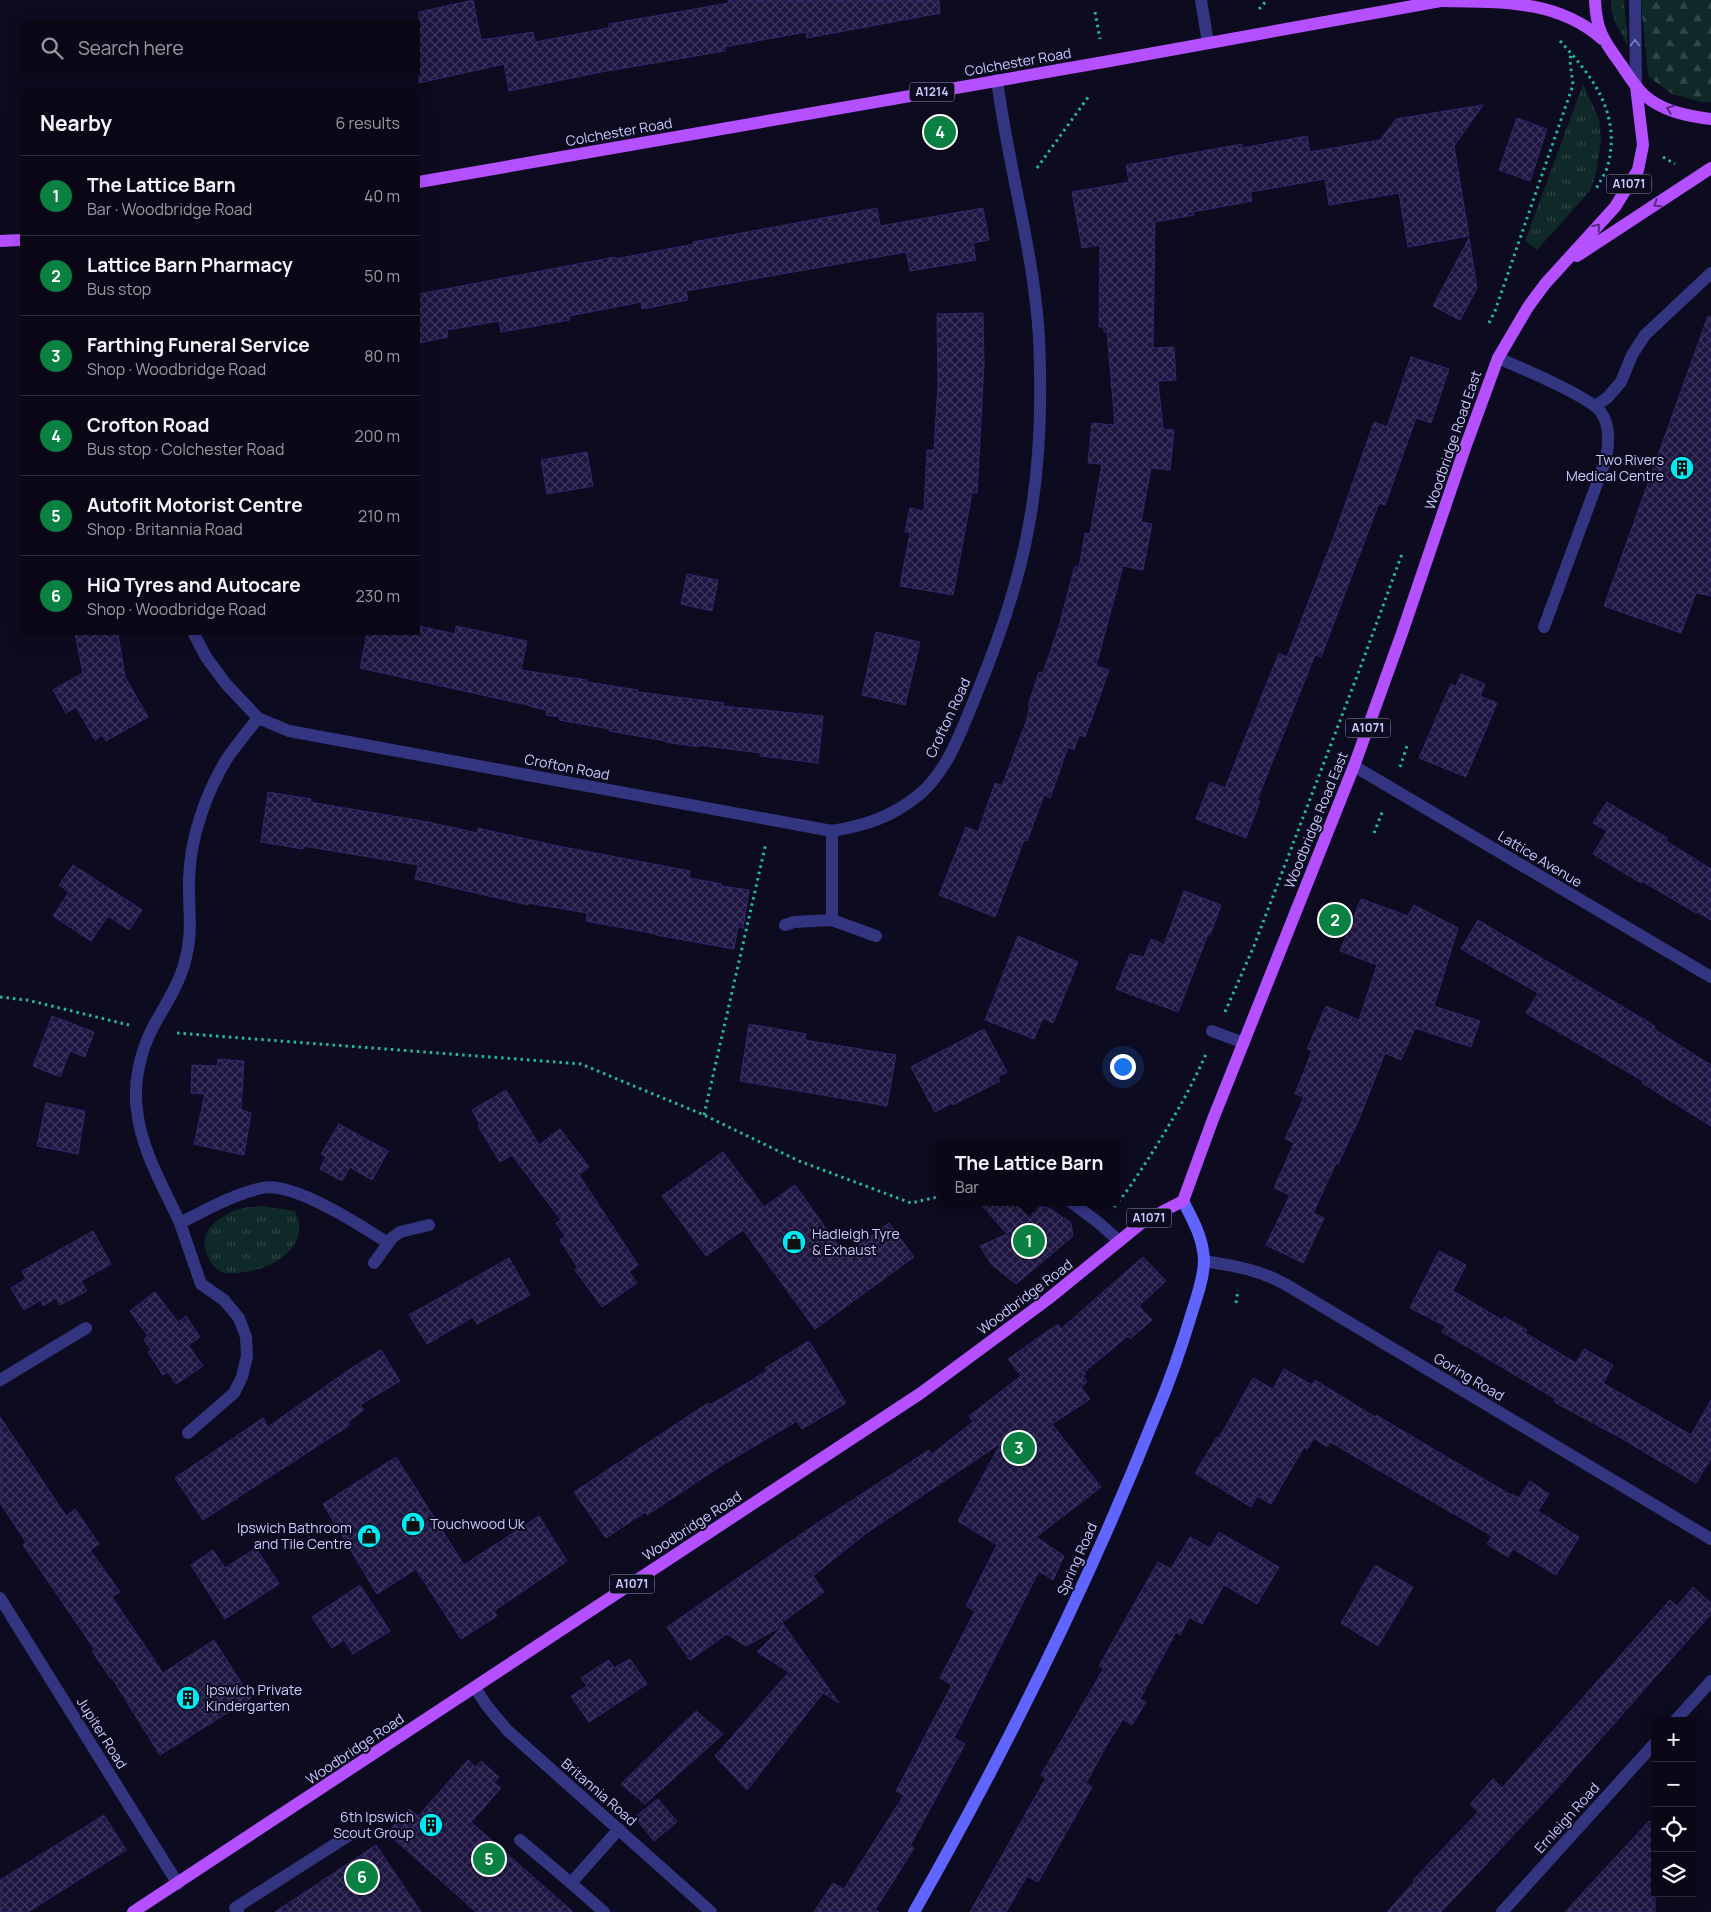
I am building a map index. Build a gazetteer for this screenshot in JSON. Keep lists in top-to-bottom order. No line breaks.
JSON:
{"streets":{"main road":["Colchester Road","A1214","A1071","Woodbridge Road East","Woodbridge Road"],"street":["Crofton Road","Lattice Avenue","Goring Road","Spring Road","Jupiter Road","Britannia Road","Ernleigh Road"]},"crossings":[["Colchester Road","Woodbridge Road East"],["Colchester Road","Crofton Road"],["Woodbridge Road East","Lattice Avenue"],["Woodbridge Road East","Woodbridge Road"],["Woodbridge Road East","Spring Road"],["Woodbridge Road","Spring Road"],["Woodbridge Road","Jupiter Road"],["Woodbridge Road","Britannia Road"],["Goring Road","Spring Road"]],"places":{"building":["Two Rivers Medical Centre","Ipswich Private Kindergarten","6th Ipswich Scout Group"],"shop":["Hadleigh Tyre & Exhaust","Touchwood Uk","Ipswich Bathroom and Tile Centre"]},"page":{"search":"Search here","heading":["Nearby","6 results"],"pins":["4","2","1","3","5","6"],"list":[{"mark":"1","name":"The Lattice Barn","note":"Bar · Woodbridge Road","value":"40 m"},{"mark":"2","name":"Lattice Barn Pharmacy","note":"Bus stop","value":"50 m"},{"mark":"3","name":"Farthing Funeral Service","note":"Shop · Woodbridge Road","value":"80 m"},{"mark":"4","name":"Crofton Road","note":"Bus stop · Colchester Road","value":"200 m"},{"mark":"5","name":"Autofit Motorist Centre","note":"Shop · Britannia Road","value":"210 m"},{"mark":"6","name":"HiQ Tyres and Autocare","note":"Shop · Woodbridge Road","value":"230 m"}],"popup":["The Lattice Barn","Bar"],"map_buttons":["+","−"]}}
